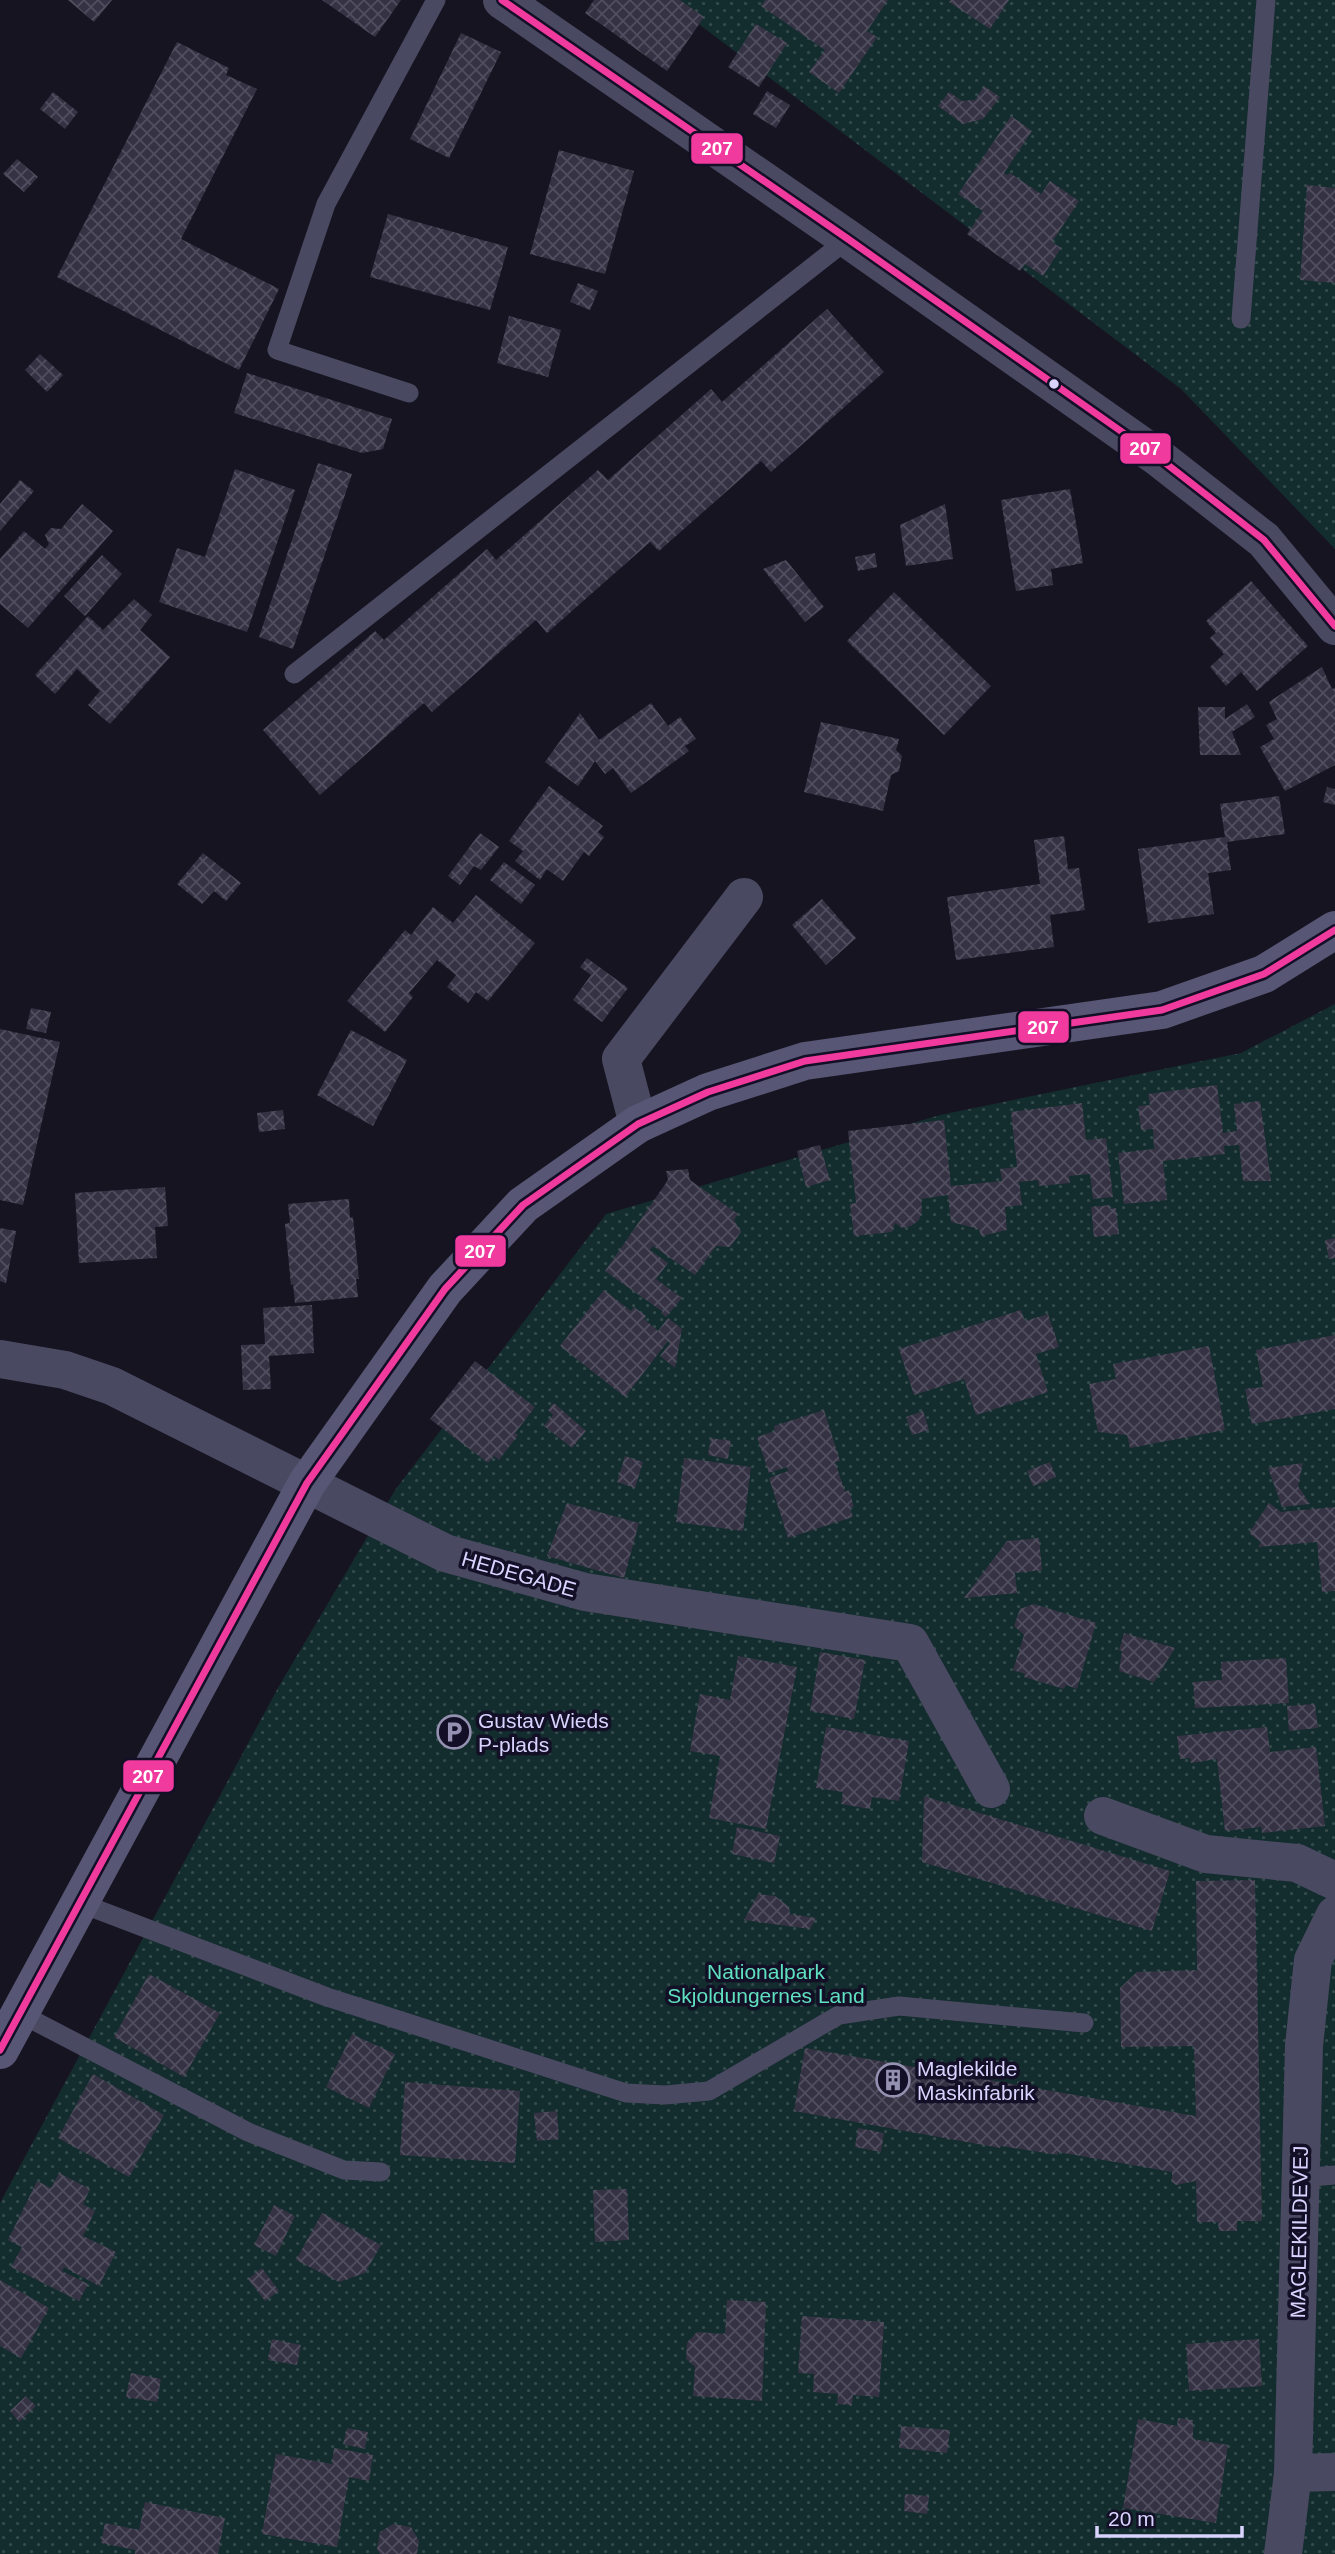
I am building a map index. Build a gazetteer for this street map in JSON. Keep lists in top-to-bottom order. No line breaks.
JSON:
{"streets":{"street":["HEDEGADE","MAGLEKILDEVEJ"]},"parks":["Nationalpark Skjoldungernes Land"],"places":{"parking":["Gustav Wieds P-plads"],"building":["Maglekilde Maskinfabrik"]},"lines":["transit line 207"],"scale_bar":"20 m"}
